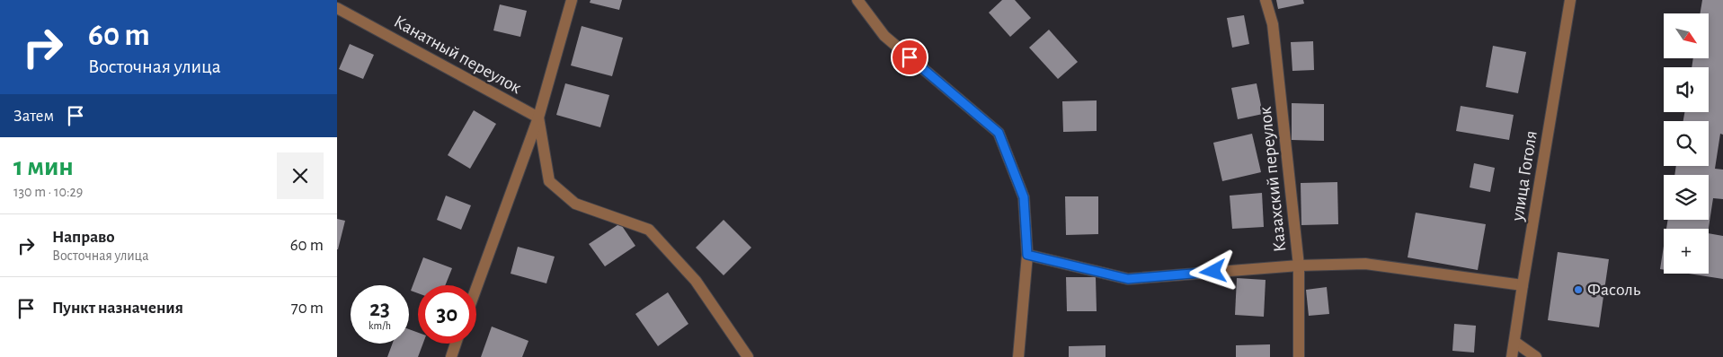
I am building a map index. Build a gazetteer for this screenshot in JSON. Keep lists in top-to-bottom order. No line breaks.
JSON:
{"streets":{"street":["Канатный переулок","улица Гоголя","Казахский переулок"]},"places":["Фасоль"],"north":"bottom right","page":{"turn":["60 m","Восточная улица"],"map_buttons":"+","then":"Затем","heading":["1 мин","130 m · 10:29"],"list":[{"name":"Направо","note":"Восточная улица","value":"60 m"},{"name":"Пункт назначения","value":"70 m"}],"speed":"23 km/h","limit":"30"}}
